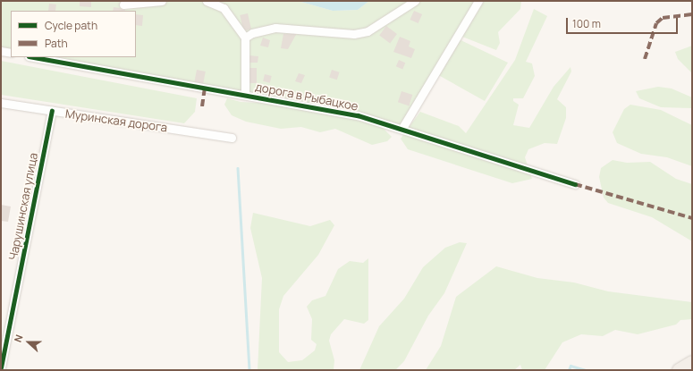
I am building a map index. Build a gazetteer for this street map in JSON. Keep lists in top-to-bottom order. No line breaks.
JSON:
{"streets":{"street":["дорога в Рыбацкое","Муринская дорога","Чарушинская улица"]},"crossings":[["Муринская дорога","Чарушинская улица"]],"legend":["Cycle path","Path"],"scale_bar":"100 m","north":"left"}
